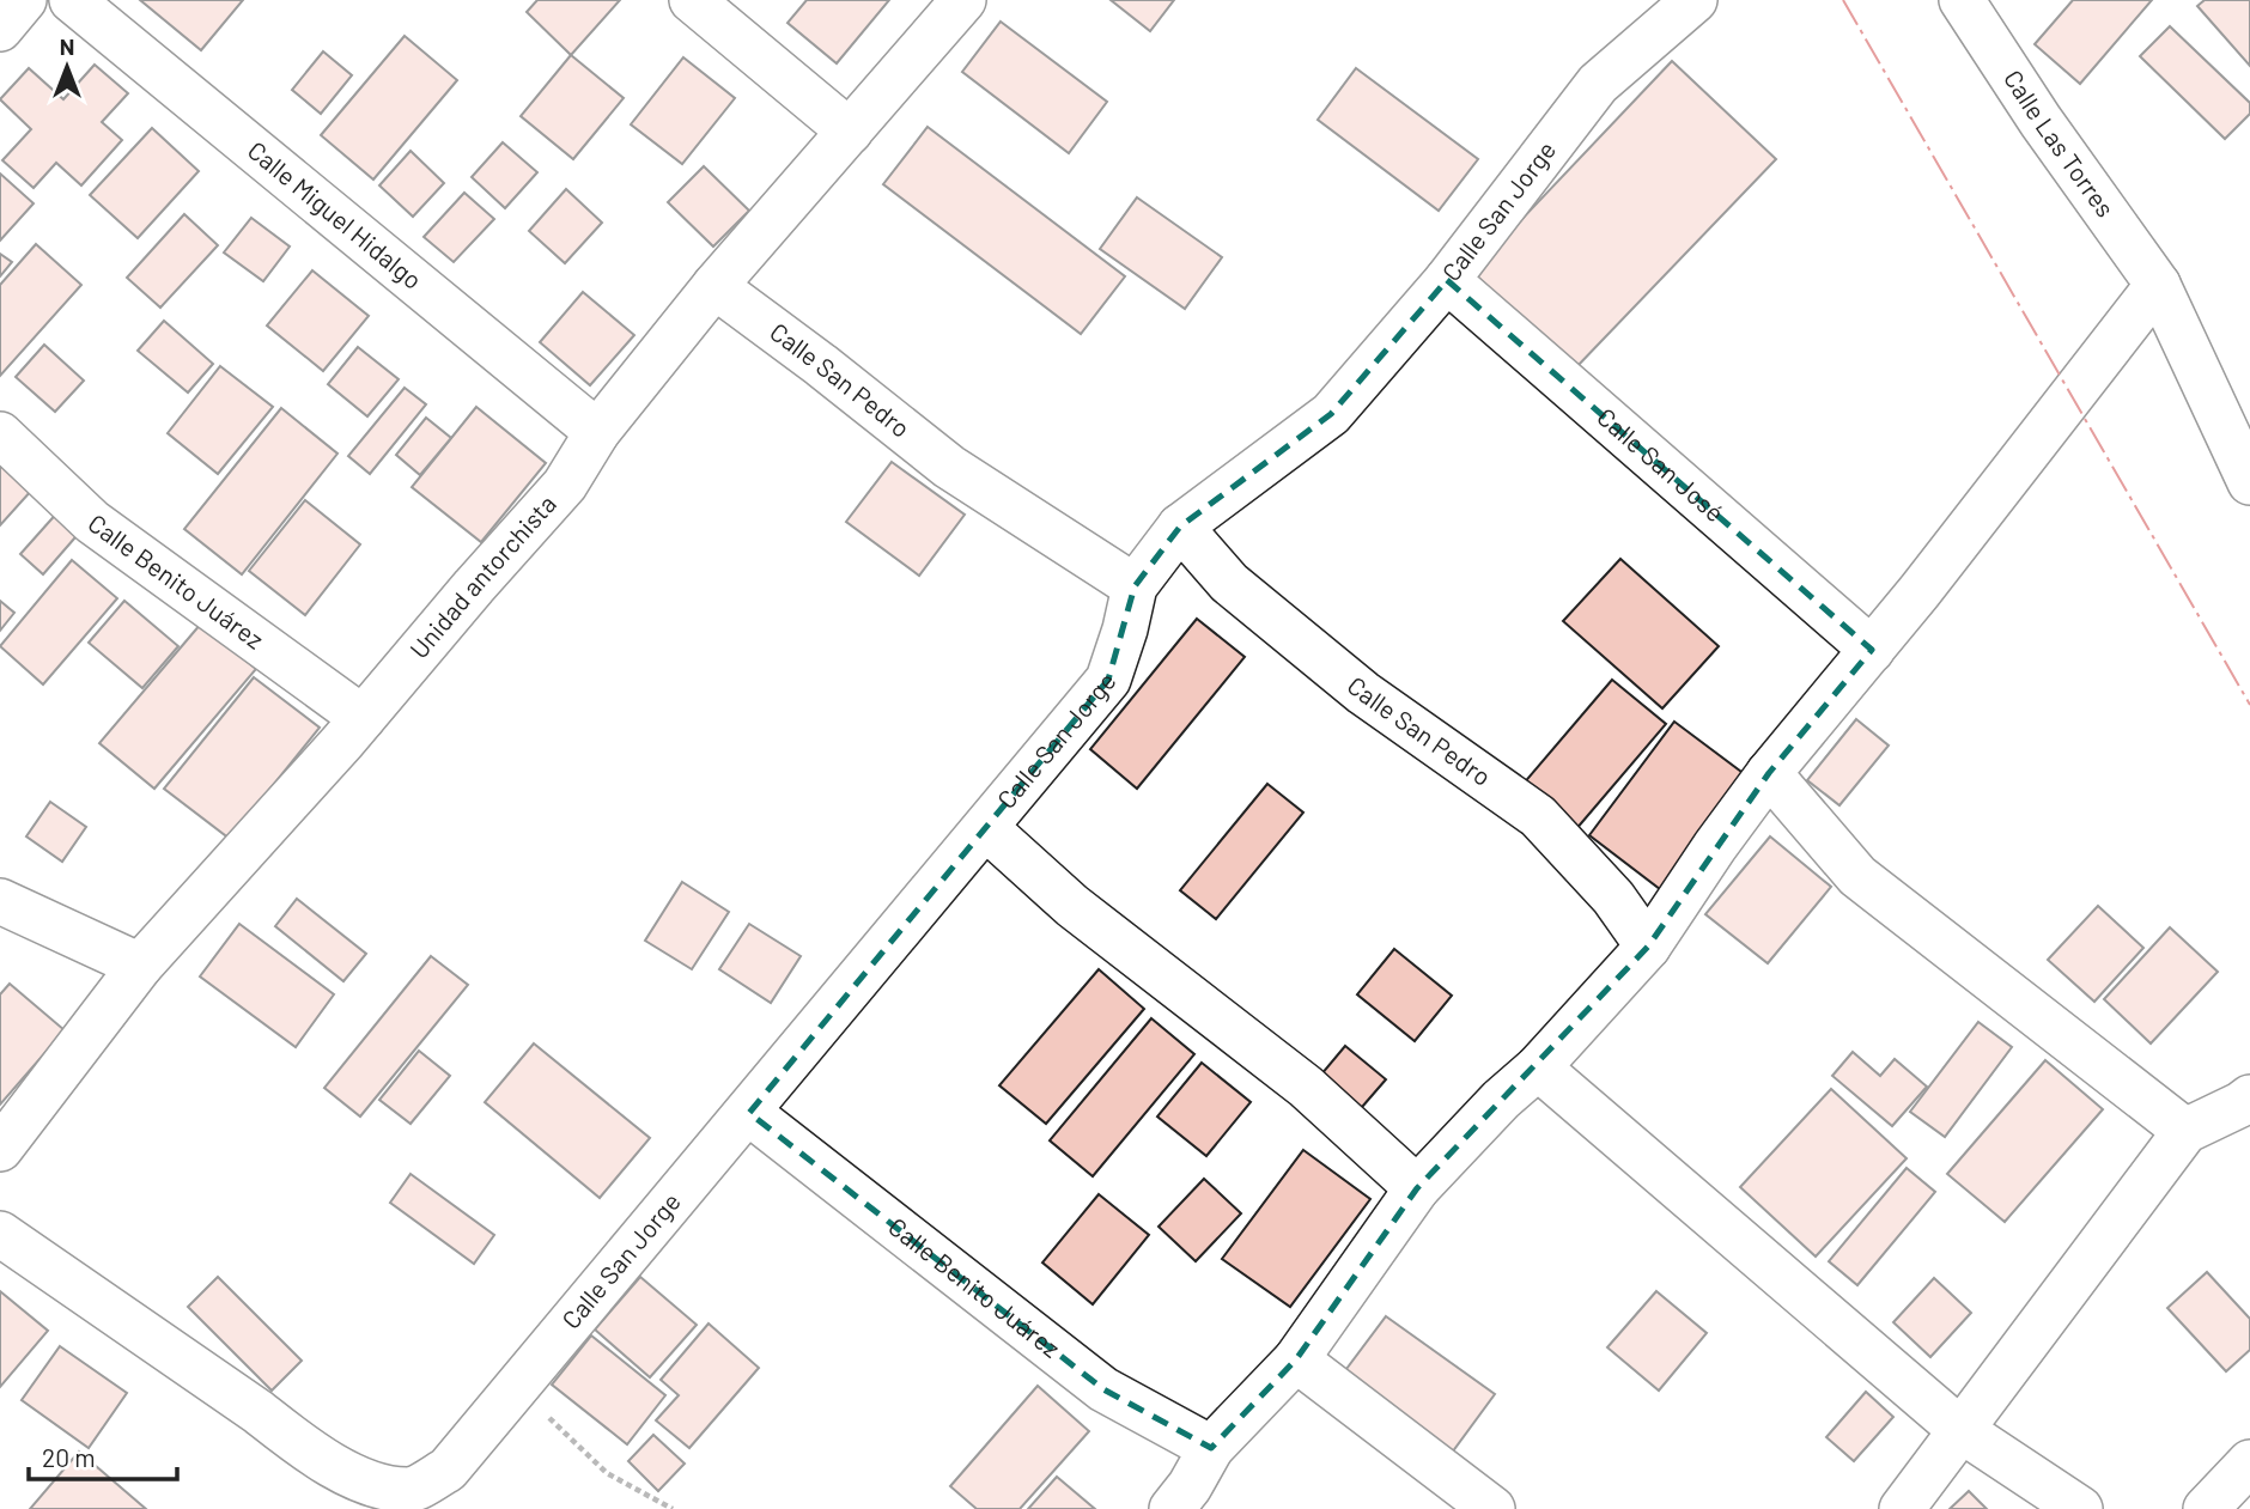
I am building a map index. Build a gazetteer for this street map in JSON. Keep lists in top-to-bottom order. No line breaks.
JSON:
{"streets":{"street":["Calle Las Torres","Calle San Jorge","Calle Miguel Hidalgo","Calle San Pedro","Calle San José","Unidad antorchista","Calle Benito Juárez"]},"crossings":[["Calle San Jorge","Calle San Pedro"],["Calle San Jorge","Calle San José"],["Calle San Jorge","Calle Benito Juárez"],["Calle Miguel Hidalgo","Unidad antorchista"],["Calle San Pedro","Unidad antorchista"],["Unidad antorchista","Calle Benito Juárez"]],"scale_bar":"20 m","north":"top"}
